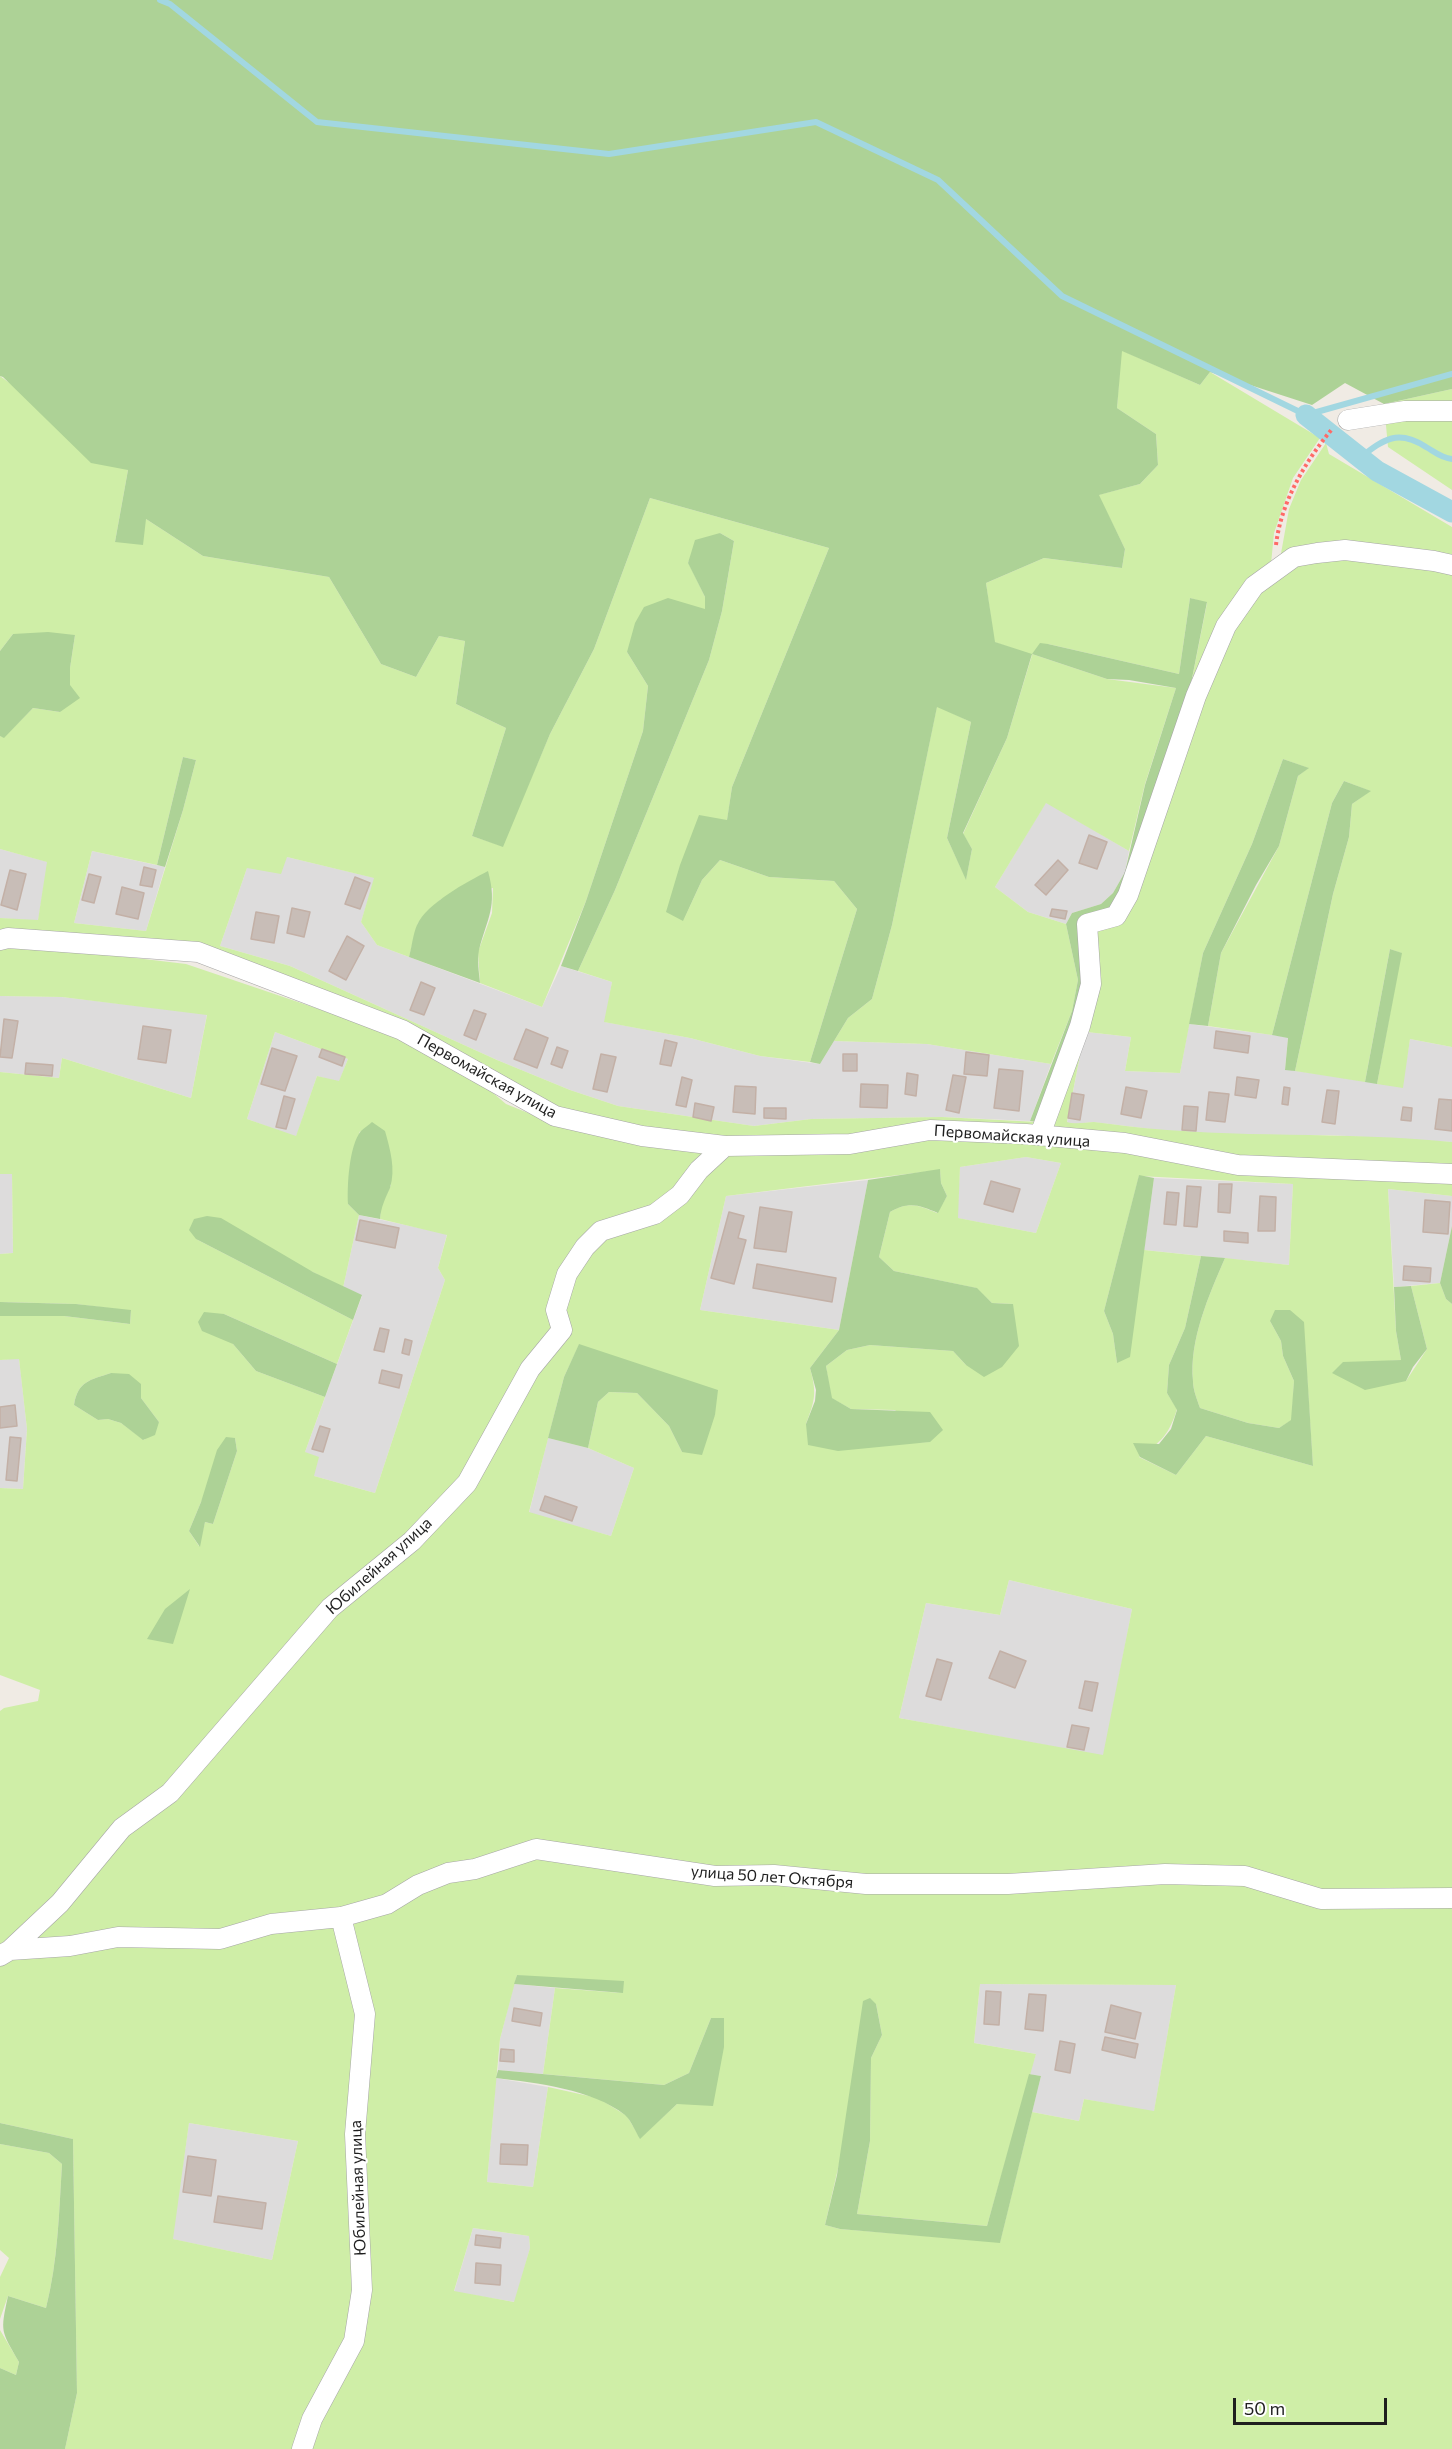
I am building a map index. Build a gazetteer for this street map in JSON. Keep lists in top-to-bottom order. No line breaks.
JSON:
{"streets":{"street":["Первомайская улица","Юбилейная улица","улица 50 лет Октября"]},"crossings":[["Первомайская улица","Юбилейная улица"],["Юбилейная улица","улица 50 лет Октября"]],"scale_bar":"50 m"}
